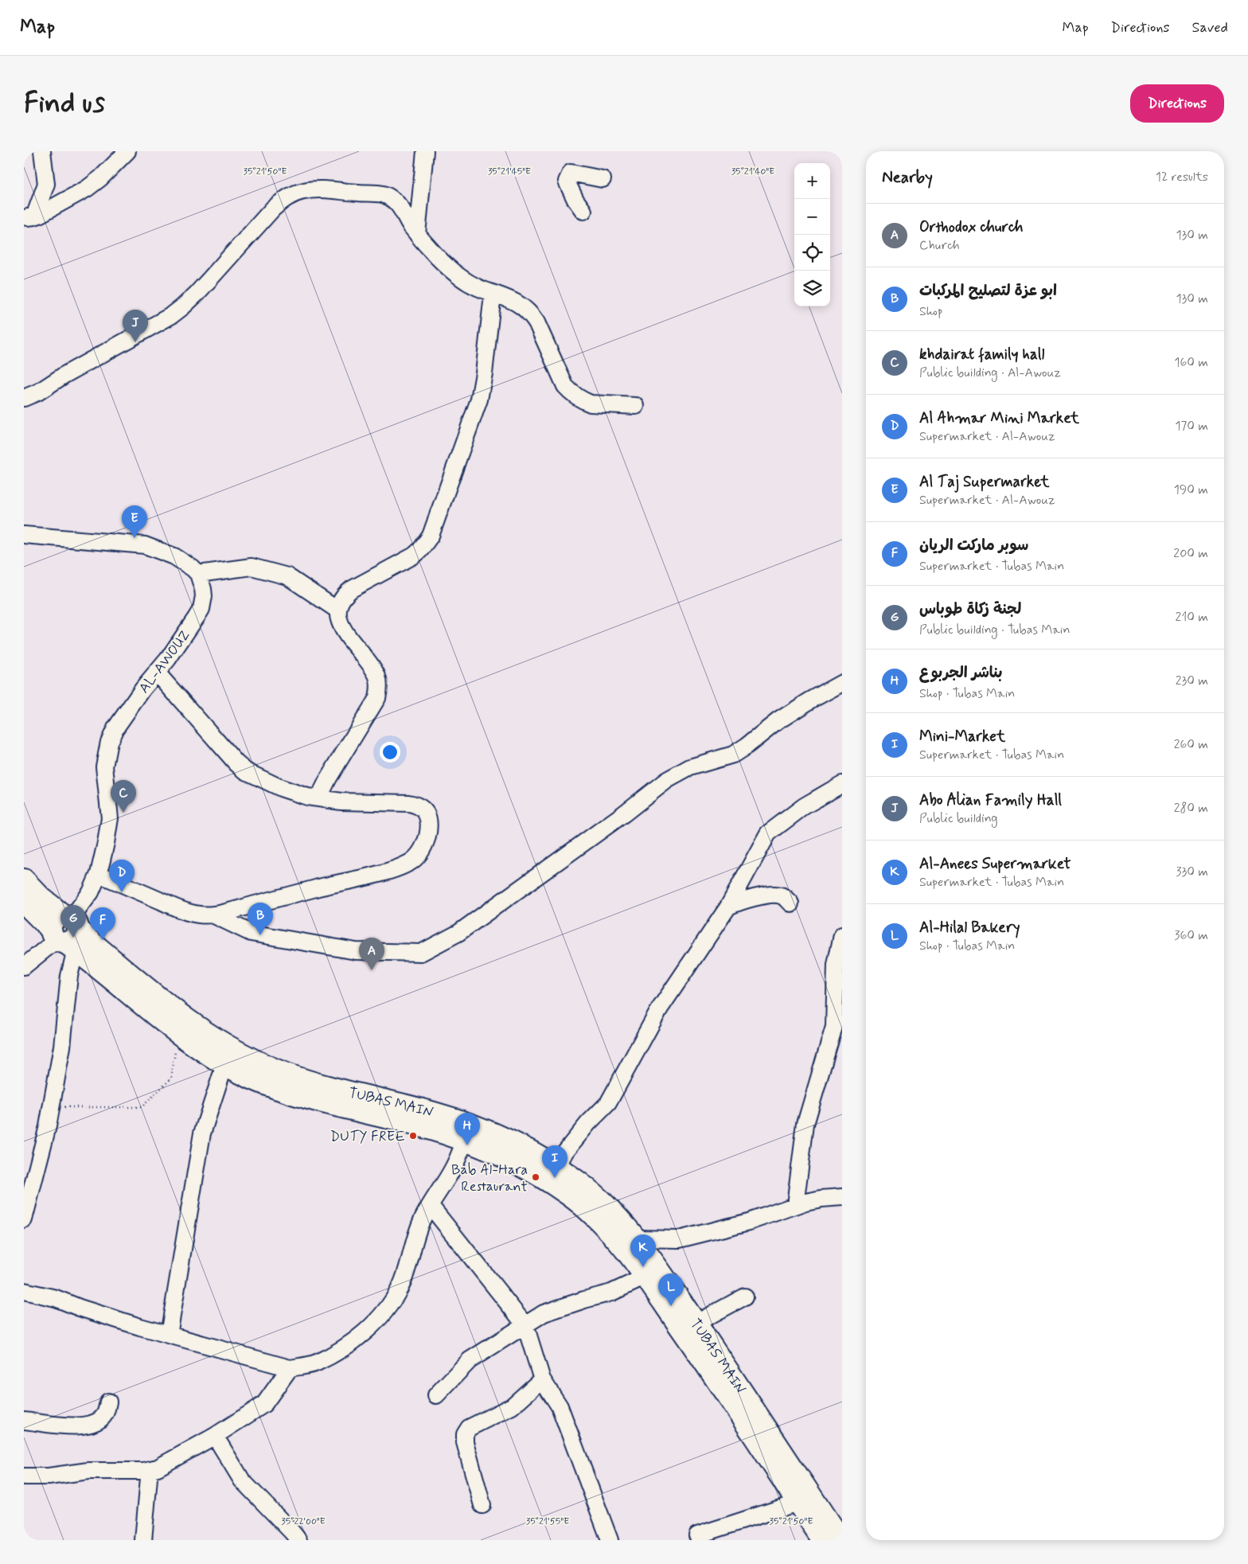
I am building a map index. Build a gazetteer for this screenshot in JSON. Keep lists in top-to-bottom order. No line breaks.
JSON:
{"streets":{"main road":["TUBAS MAIN"],"street":["AL-AWOUZ"]},"crossings":[["AL-AWOUZ","TUBAS MAIN"]],"places":["DUTY FREE","Bab Al-Hara Restaurant"],"page":{"header":"Map","nav":["Map","Directions","Saved"],"buttons":"Directions","title":"Find us","heading":["Nearby","12 results"],"map_buttons":["+","−"],"list":[{"mark":"A","name":"Orthodox church","note":"Church","value":"130 m"},{"mark":"B","name":"ابو عزة لتصليح المركبات","note":"Shop","value":"130 m"},{"mark":"C","name":"khdairat family hall","note":"Public building · Al-Awouz","value":"160 m"},{"mark":"D","name":"Al Ahmar Mini Market","note":"Supermarket · Al-Awouz","value":"170 m"},{"mark":"E","name":"Al Taj Supermarket","note":"Supermarket · Al-Awouz","value":"190 m"},{"mark":"F","name":"سوبر ماركت الريان","note":"Supermarket · Tubas Main","value":"200 m"},{"mark":"G","name":"لجنة زكاة طوباس","note":"Public building · Tubas Main","value":"210 m"},{"mark":"H","name":"بناشر الجربوع","note":"Shop · Tubas Main","value":"230 m"},{"mark":"I","name":"Mini-Market","note":"Supermarket · Tubas Main","value":"260 m"},{"mark":"J","name":"Abo Alian Family Hall","note":"Public building","value":"280 m"},{"mark":"K","name":"Al-Anees Supermarket","note":"Supermarket · Tubas Main","value":"330 m"},{"mark":"L","name":"Al-Hilal Bakery","note":"Shop · Tubas Main","value":"360 m"}],"pins":["J","E","C","D","B","G","F","A","H","I","K","L"]},"coordinates":["35°21'50\"E","35°21'45\"E","35°21'40\"E","35°22'00\"E","35°21'55\"E"]}
